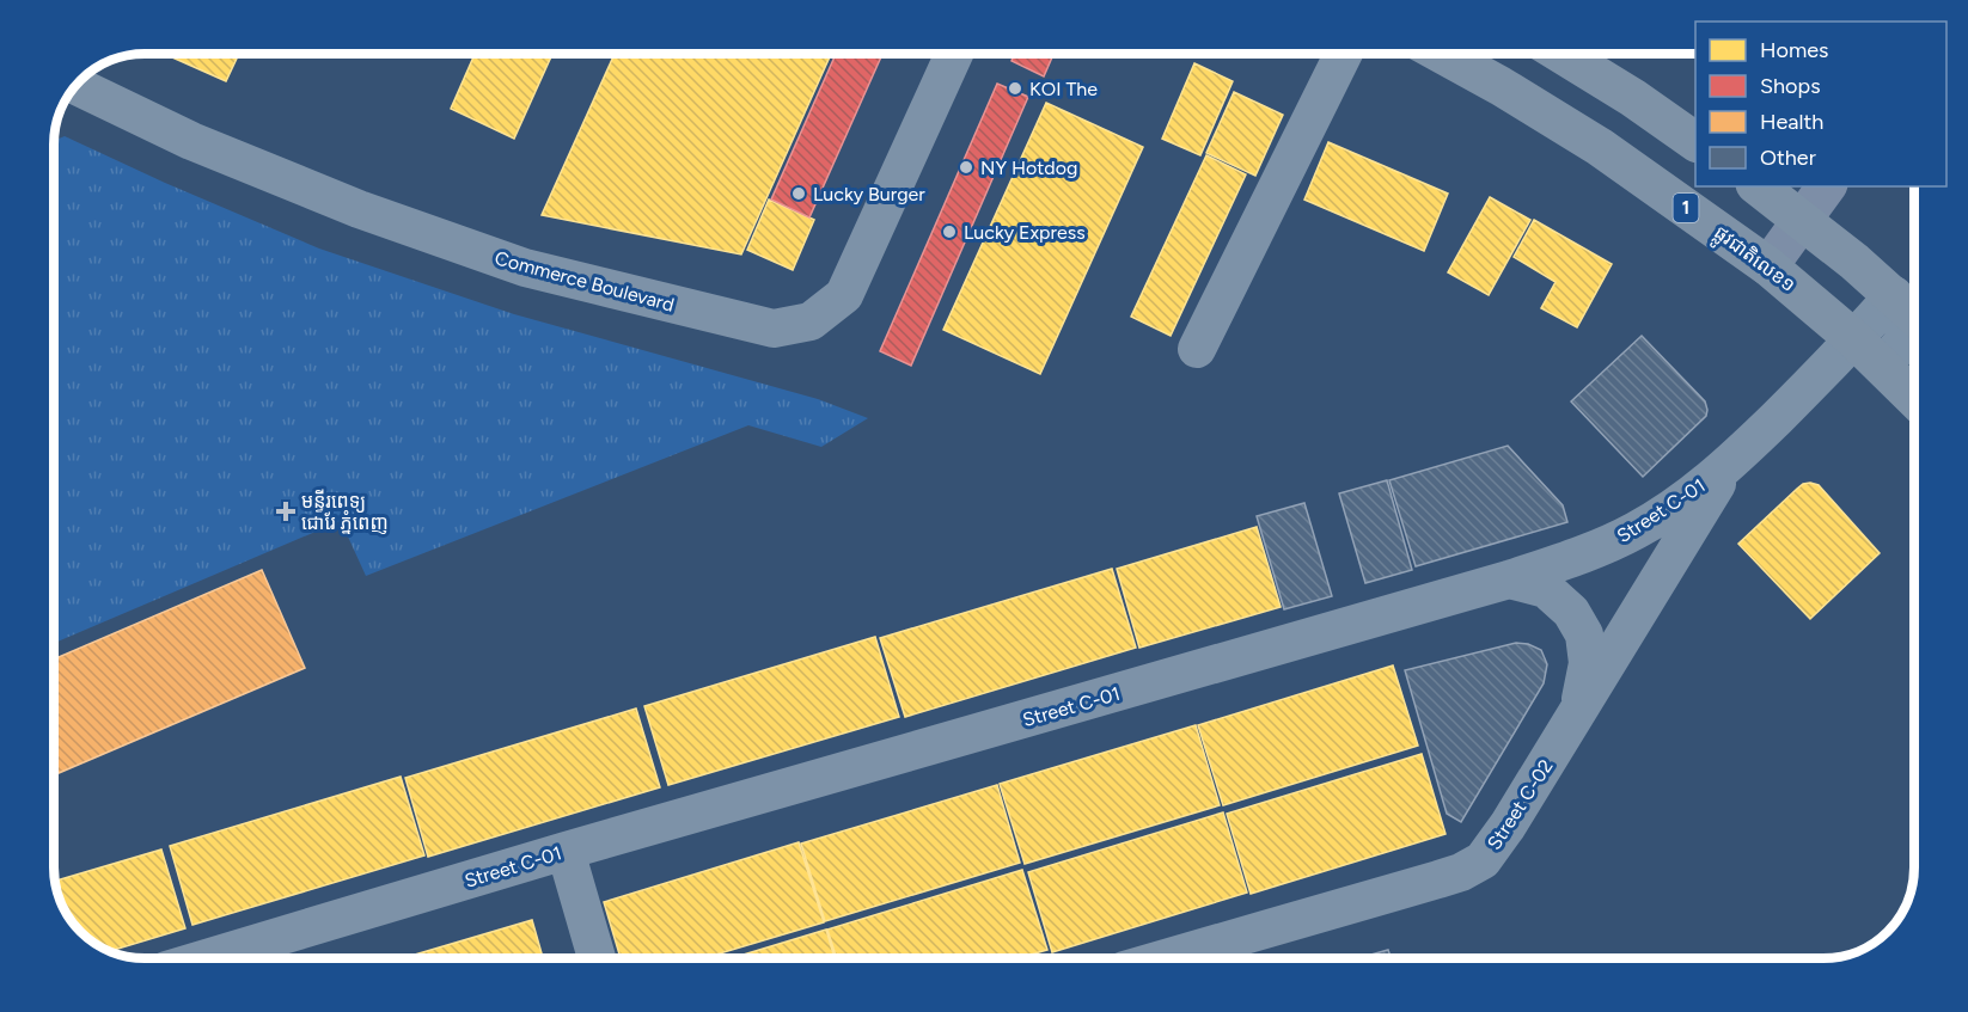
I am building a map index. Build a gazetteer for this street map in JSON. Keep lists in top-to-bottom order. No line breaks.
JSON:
{"streets":{"highway":["1","ផ្លូវជាតិលេខ១"],"street":["Commerce Boulevard","Street C-01","Street C-02"]},"crossings":[["ផ្លូវជាតិលេខ១","Street C-01"],["Street C-01","Street C-02"]],"places":{"other":["KOI The","NY Hotdog","Lucky Burger","Lucky Express"],"health":["មន្ទីរពេទ្យ ជោរែ ភ្នំពេញ"]},"legend":["Homes","Shops","Health","Other"]}
